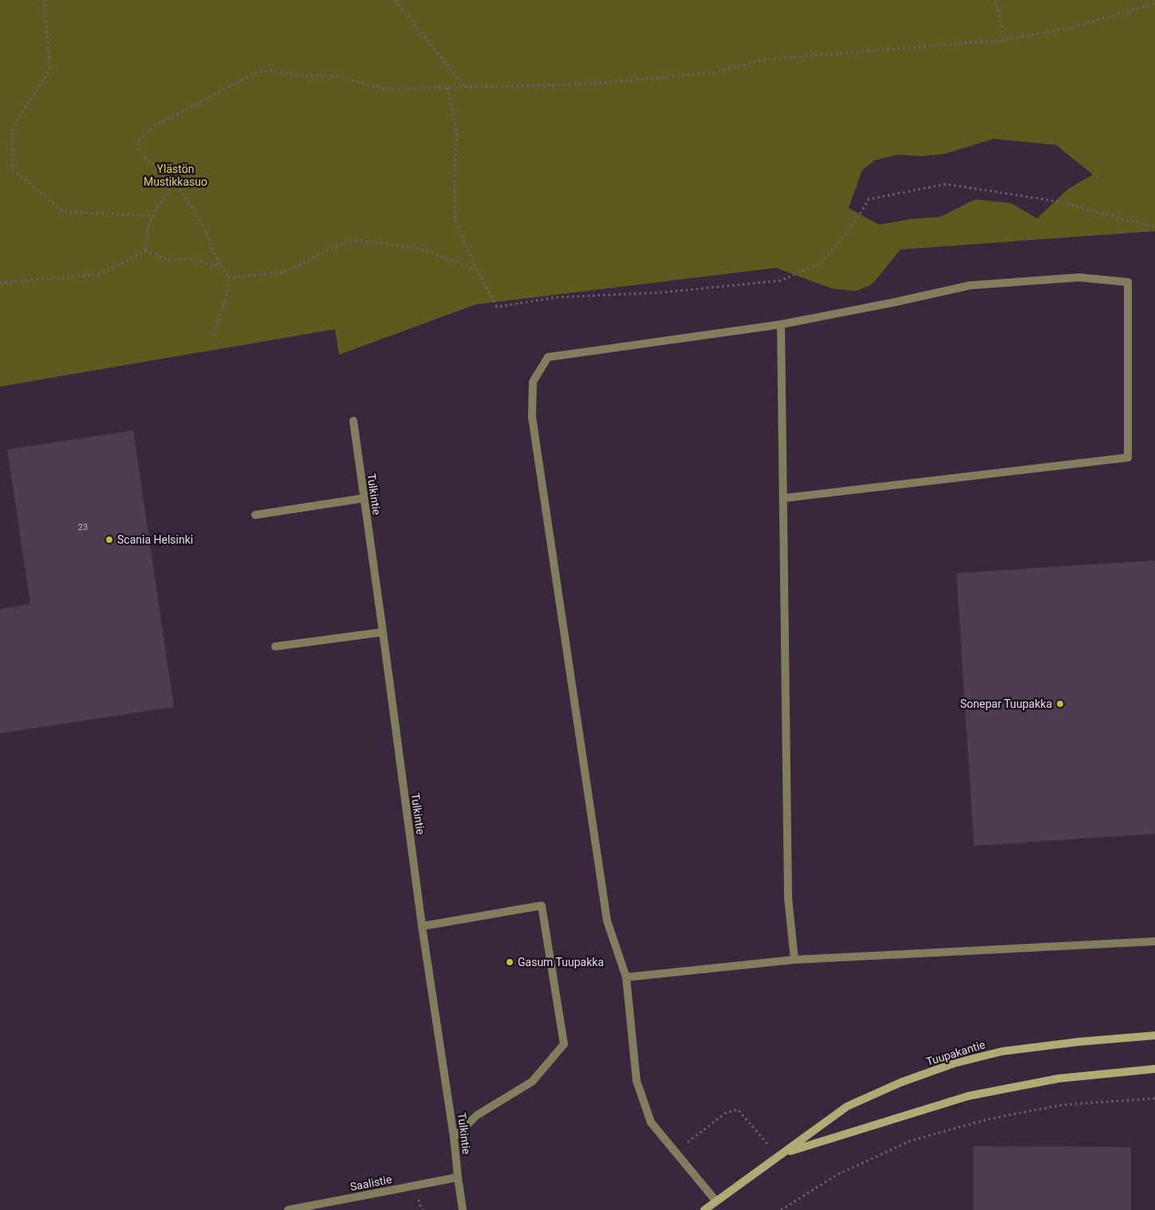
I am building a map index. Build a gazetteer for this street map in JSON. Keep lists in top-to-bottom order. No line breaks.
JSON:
{"streets":{"main road":["Tuupakantie"],"street":["Tulkintie","Saalistie"]},"crossings":[["Tulkintie","Saalistie"]],"parks":["Ylästön Mustikkasuo"],"places":["Scania Helsinki","Sonepar Tuupakka","Gasum Tuupakka"],"house_numbers":["23"]}
